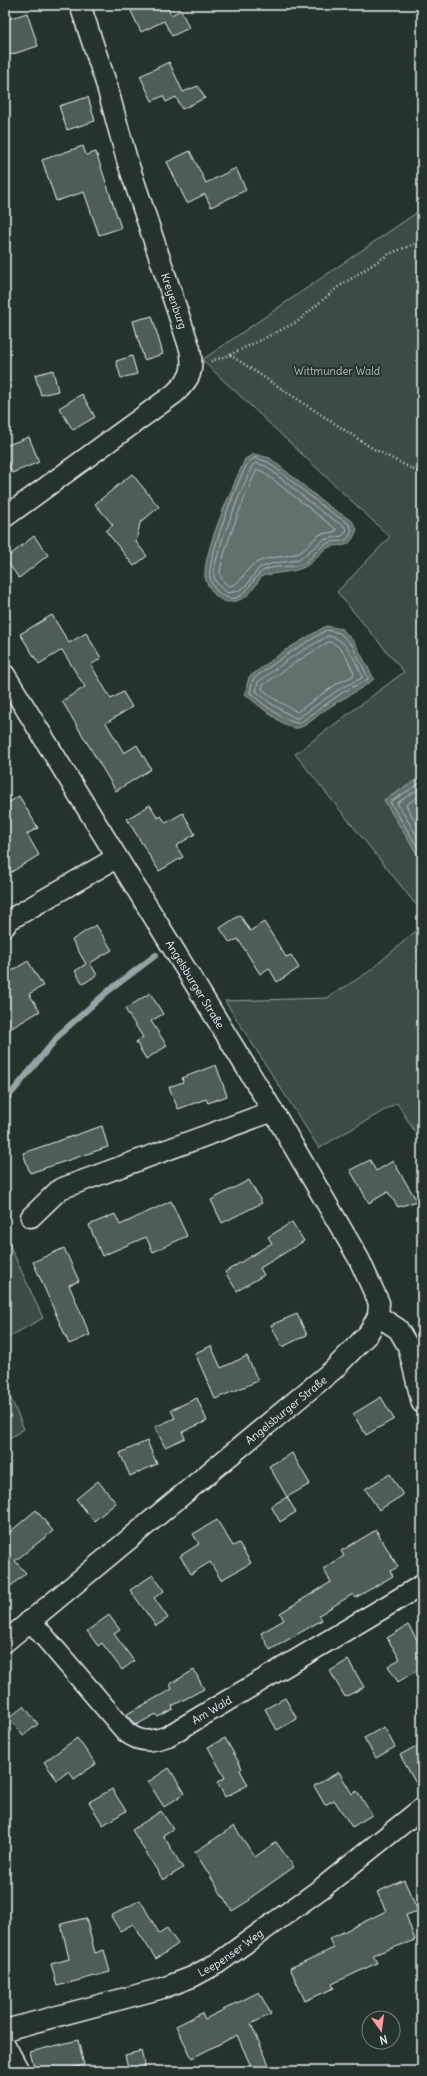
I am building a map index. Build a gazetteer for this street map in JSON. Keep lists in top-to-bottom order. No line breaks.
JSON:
{"streets":{"street":["Kreyenburg","Angelsburger Straße","Am Wald","Leepenser Weg"]},"crossings":[["Angelsburger Straße","Am Wald"]],"parks":["Wittmunder Wald"],"north":"bottom"}
